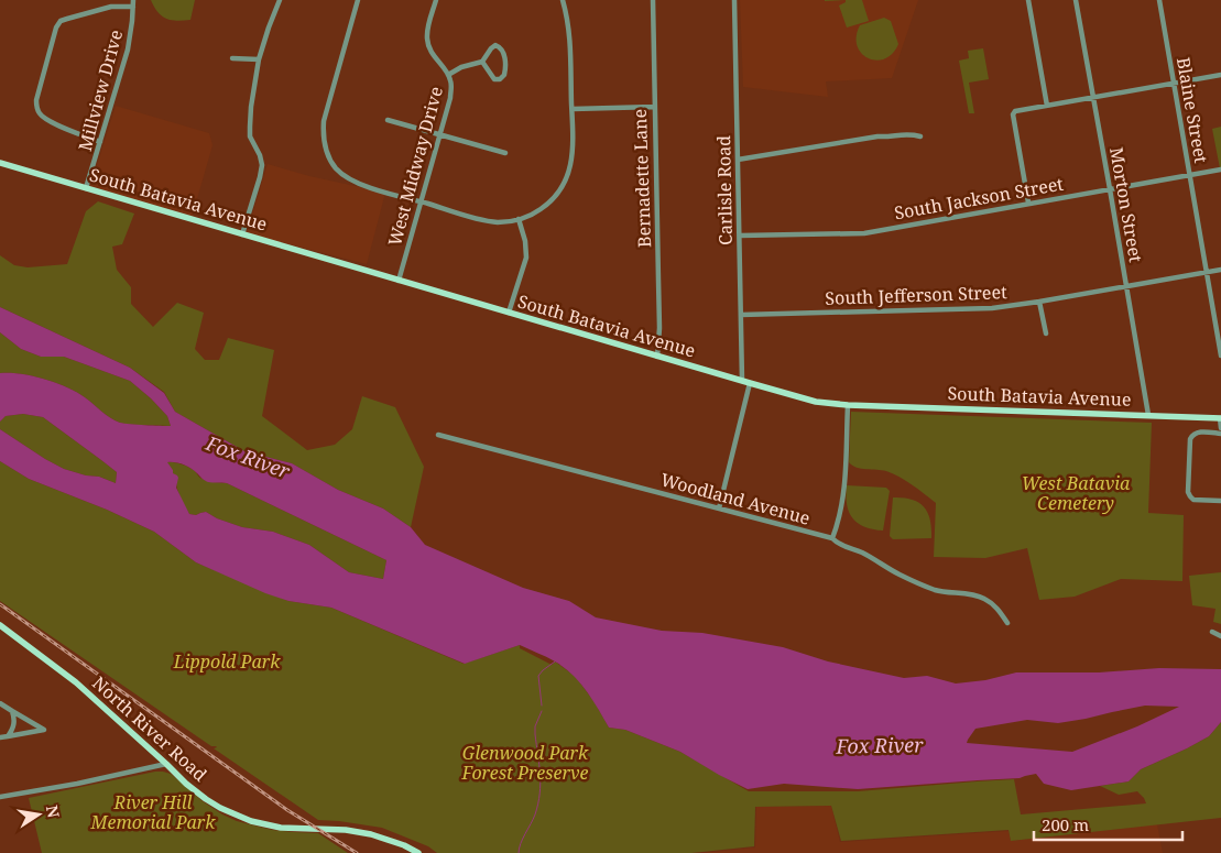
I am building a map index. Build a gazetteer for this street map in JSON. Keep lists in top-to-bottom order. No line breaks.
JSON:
{"streets":{"main road":["South Batavia Avenue","North River Road"],"street":["Millview Drive","Blaine Street","West Midway Drive","Bernadette Lane","Carlisle Road","South Jackson Street","Morton Street","South Jefferson Street","Woodland Avenue"]},"crossings":[["Millview Drive","South Batavia Avenue"],["Blaine Street","South Jackson Street"],["Blaine Street","South Jefferson Street"],["West Midway Drive","South Batavia Avenue"],["Bernadette Lane","South Batavia Avenue"],["Carlisle Road","South Jackson Street"],["Carlisle Road","South Batavia Avenue"],["Carlisle Road","South Jefferson Street"],["South Jackson Street","Morton Street"],["South Batavia Avenue","Morton Street"],["Morton Street","South Jefferson Street"]],"water":["Fox River"],"parks":["West Batavia Cemetery","Lippold Park","Glenwood Park Forest Preserve","River Hill Memorial Park"],"scale_bar":"200 m","north":"right"}
